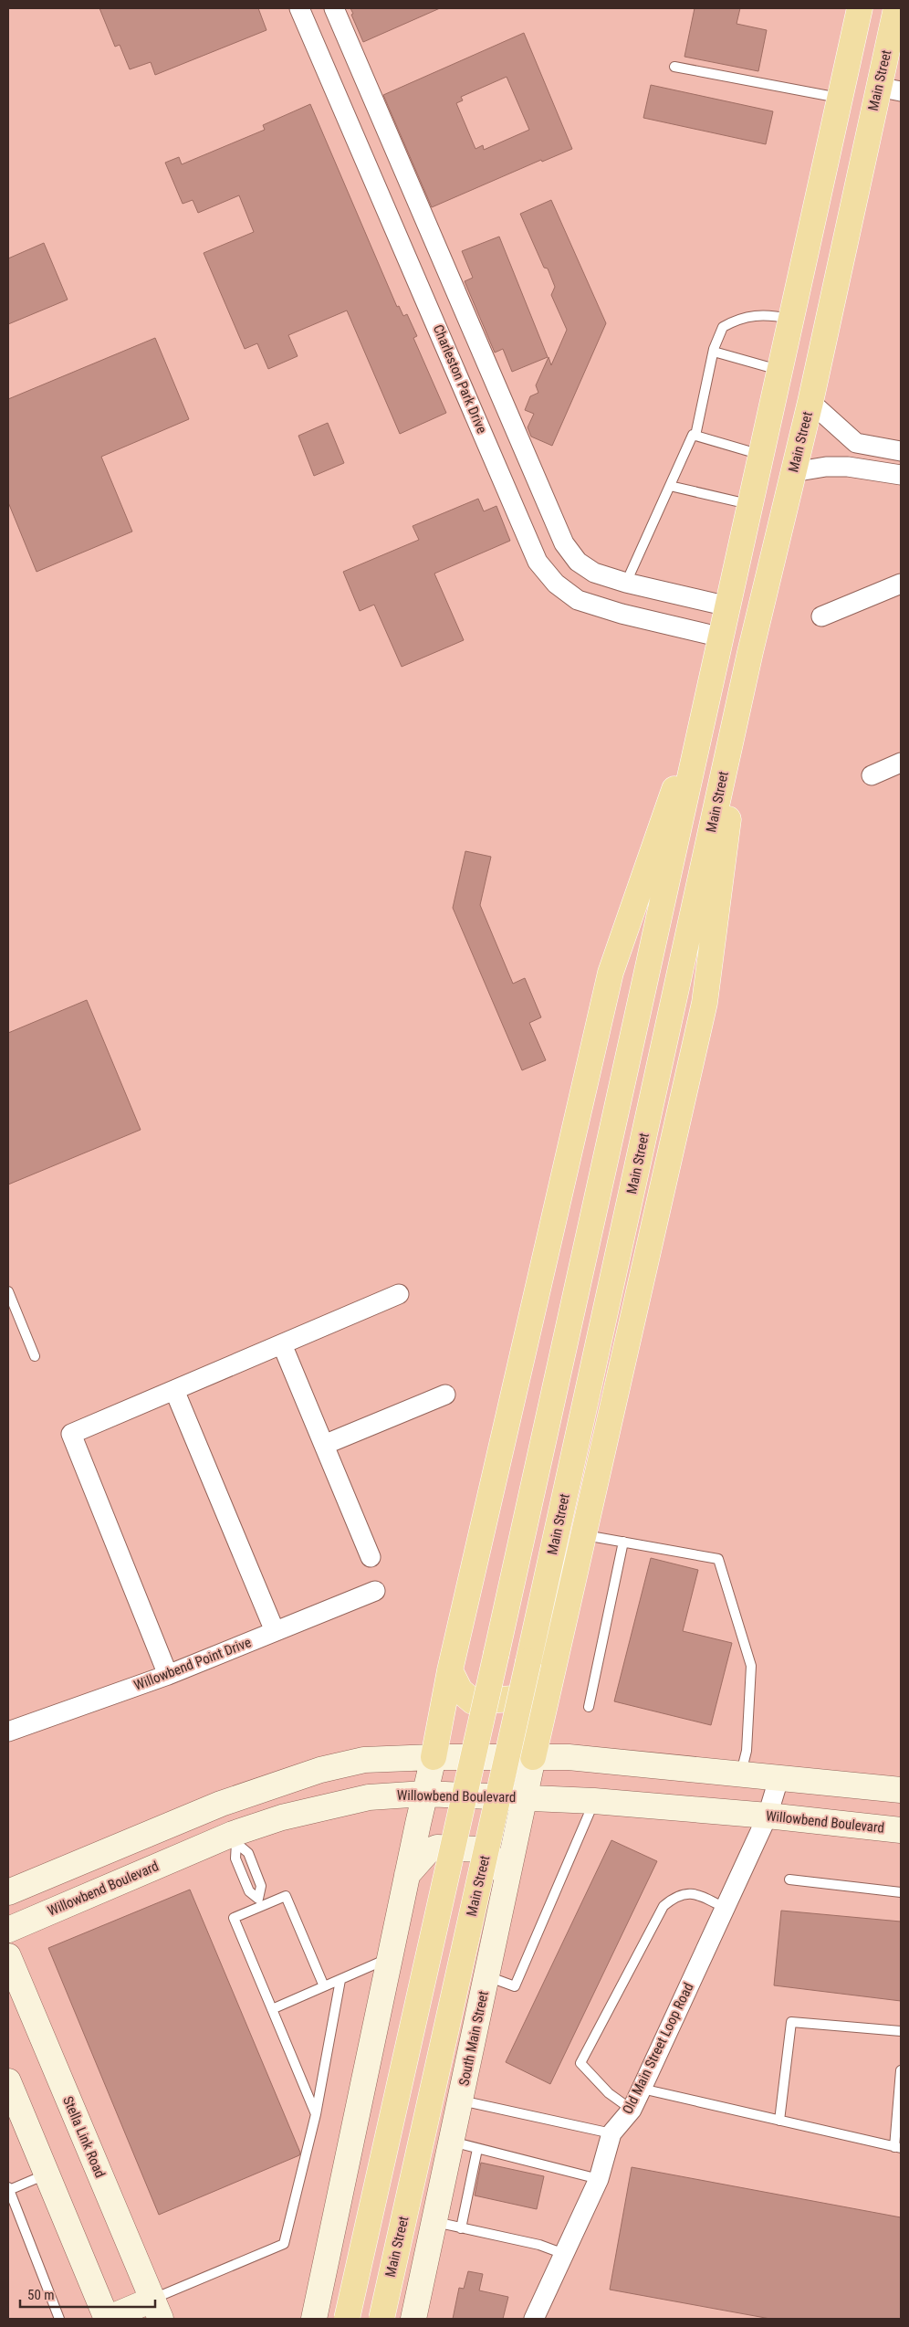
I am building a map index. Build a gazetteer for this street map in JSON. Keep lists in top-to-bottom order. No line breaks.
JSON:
{"streets":{"highway":["Main Street"],"main road":["Willowbend Boulevard","South Main Street","Stella Link Road"],"street":["Charleston Park Drive","Willowbend Point Drive","Old Main Street Loop Road"]},"crossings":[["Willowbend Boulevard","South Main Street"],["Willowbend Boulevard","Old Main Street Loop Road"]],"scale_bar":"50 m"}
